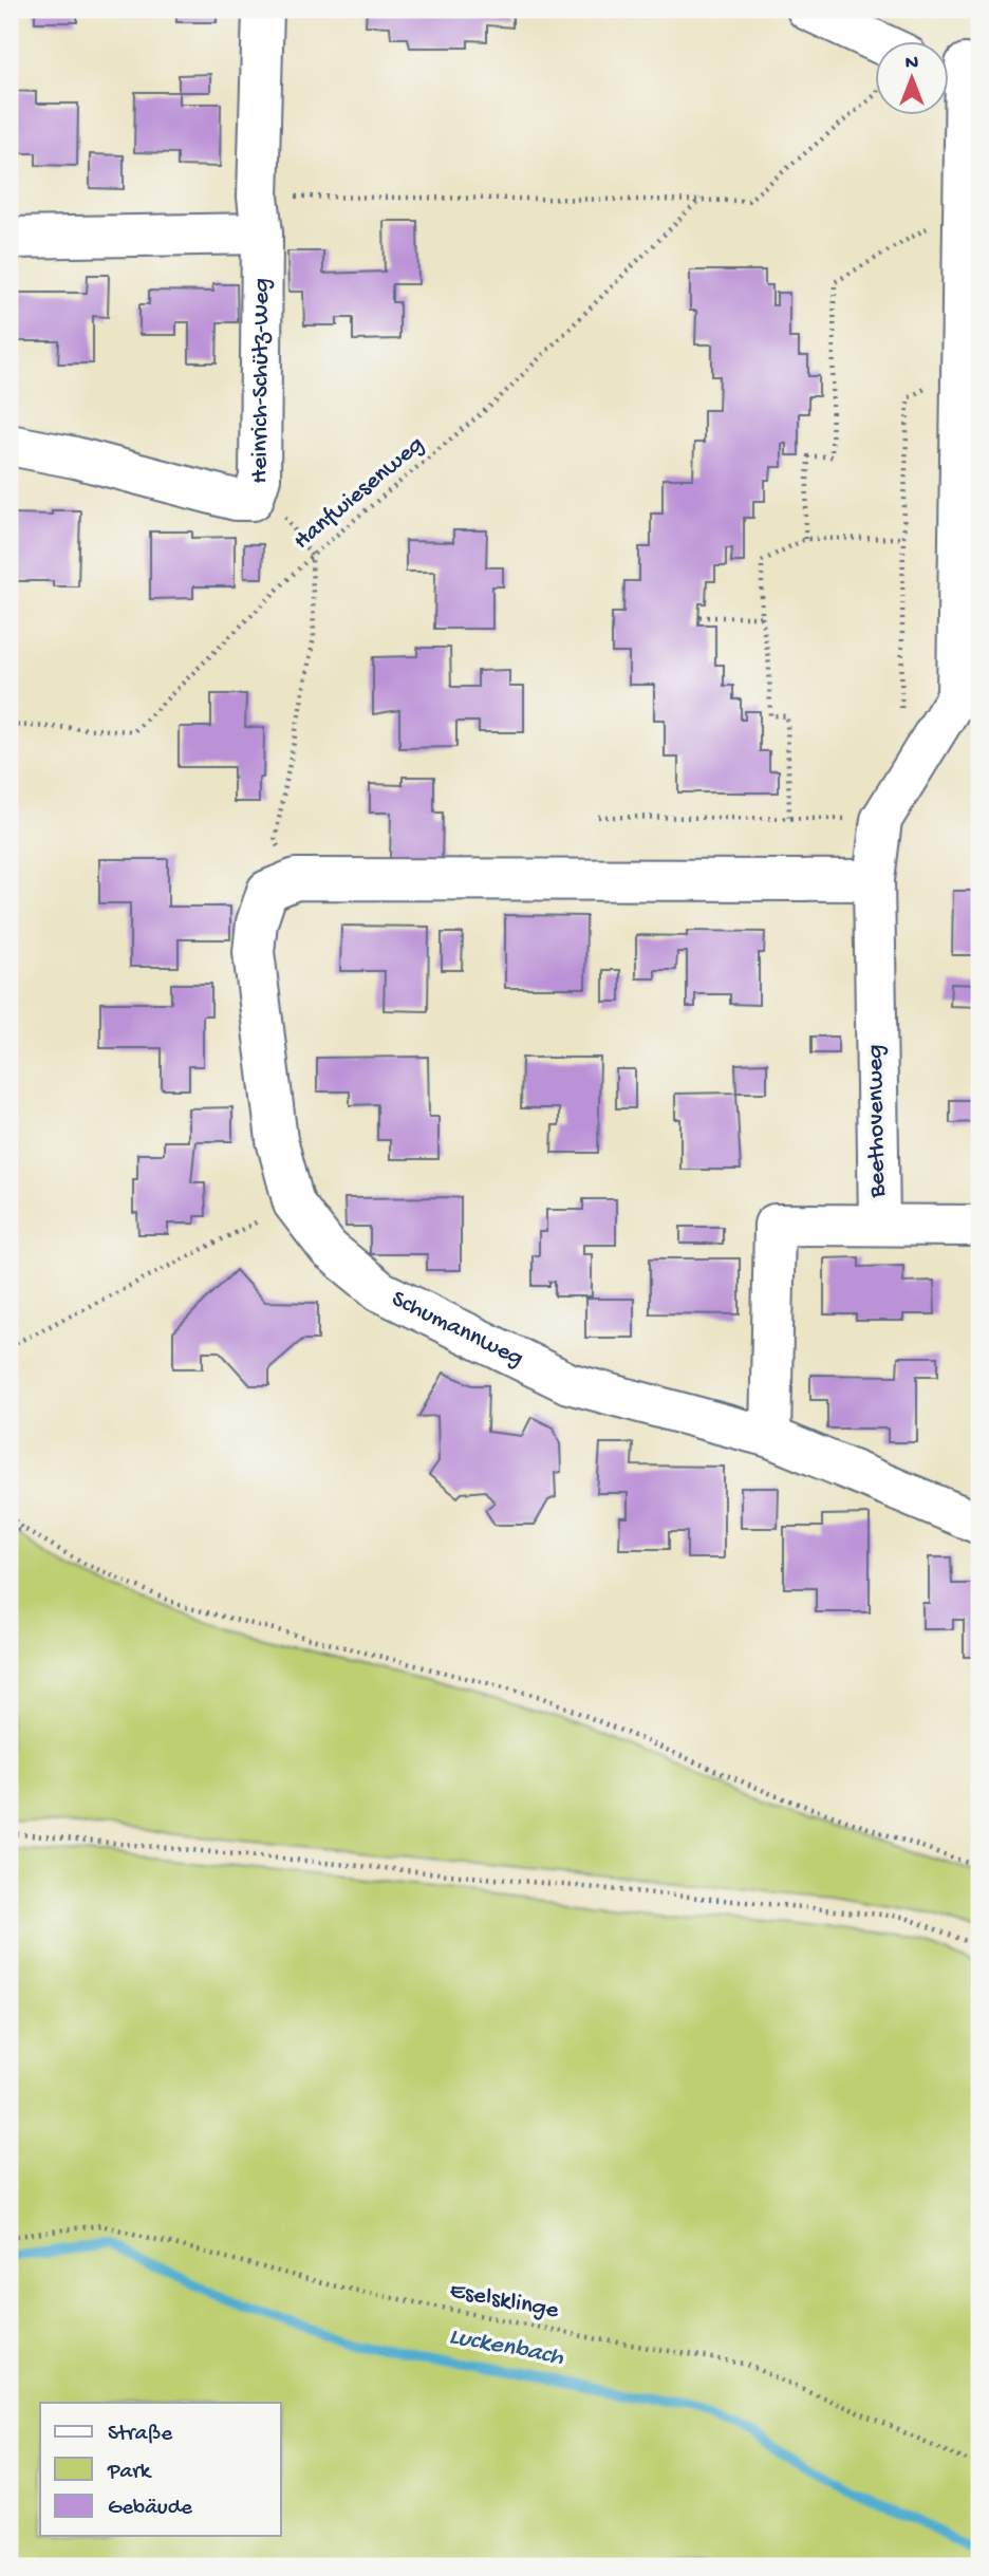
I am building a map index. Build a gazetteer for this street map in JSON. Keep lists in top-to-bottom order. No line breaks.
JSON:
{"streets":{"street":["Heinrich-Schütz-Weg","Beethovenweg","Schumannweg"],"path":["Hanfwiesenweg","Eselsklinge"]},"crossings":[["Beethovenweg","Schumannweg"]],"water":["Luckenbach"],"legend":["Straße","Park","Gebäude"],"north":"top"}
